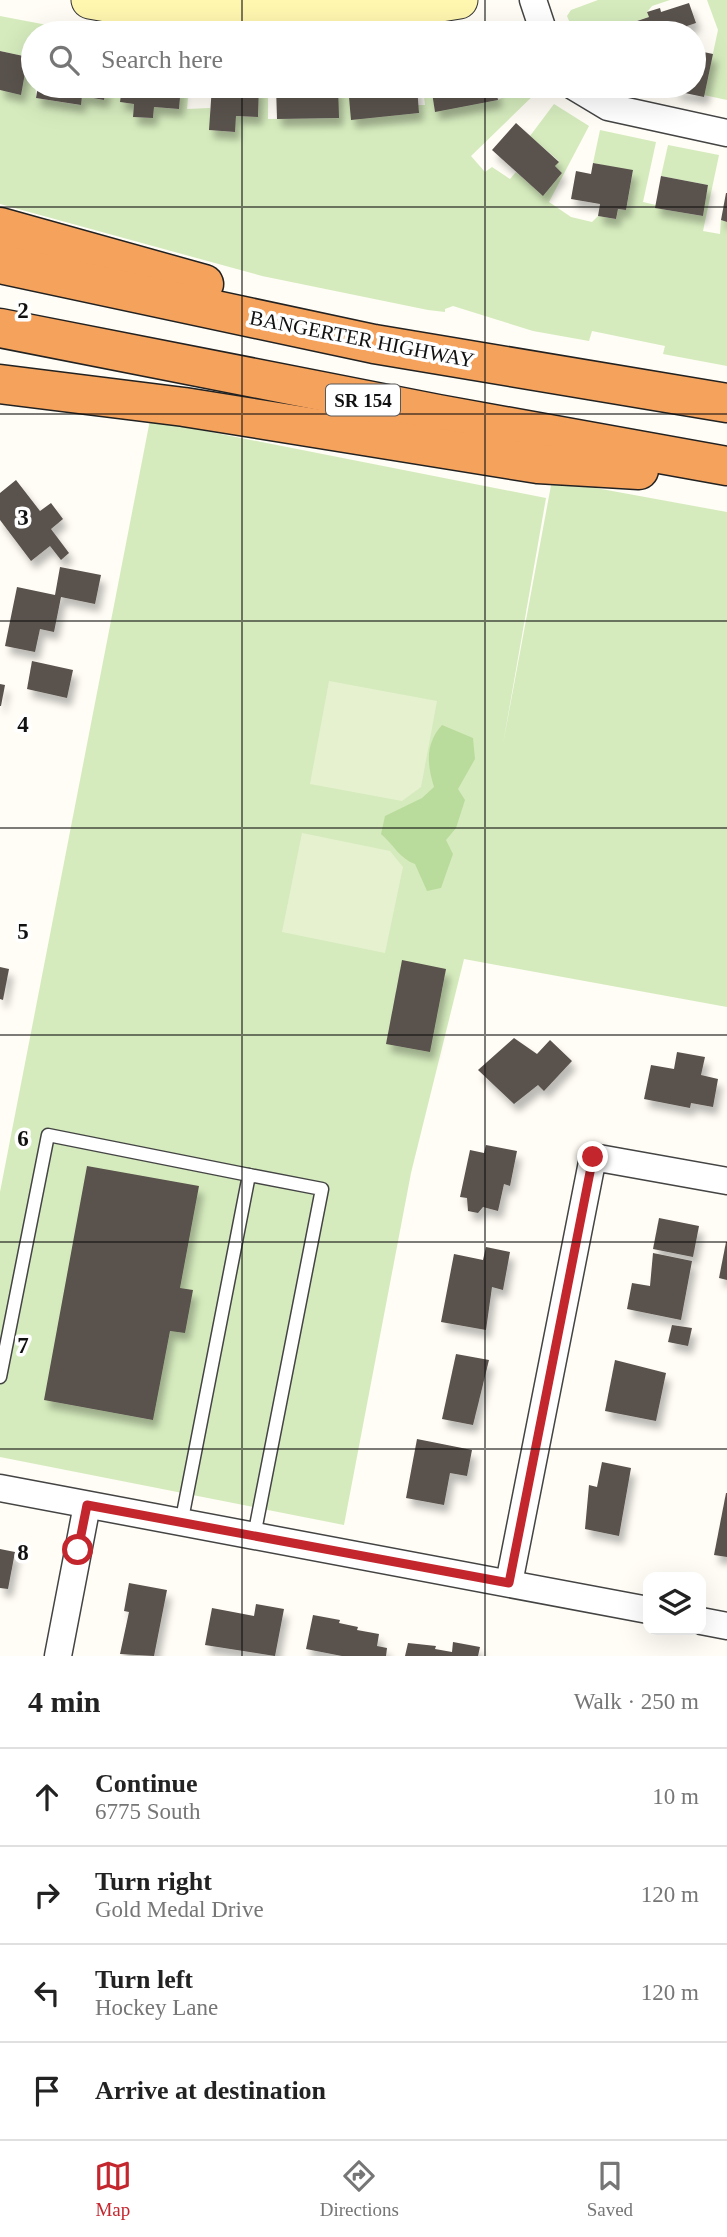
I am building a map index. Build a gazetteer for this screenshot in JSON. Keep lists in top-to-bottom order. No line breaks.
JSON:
{"streets":{"highway":["BANGERTER HIGHWAY","SR 154"]},"page":{"search":"Search here","heading":["4 min","Walk · 250 m"],"list":[["Continue","6775 South","10 m"],["Turn right","Gold Medal Drive","120 m"],["Turn left","Hockey Lane","120 m"],"Arrive at destination"],"nav":["Map","Directions","Saved"]},"grid":{"rows":["2","3","4","5","6","7","8"]}}
